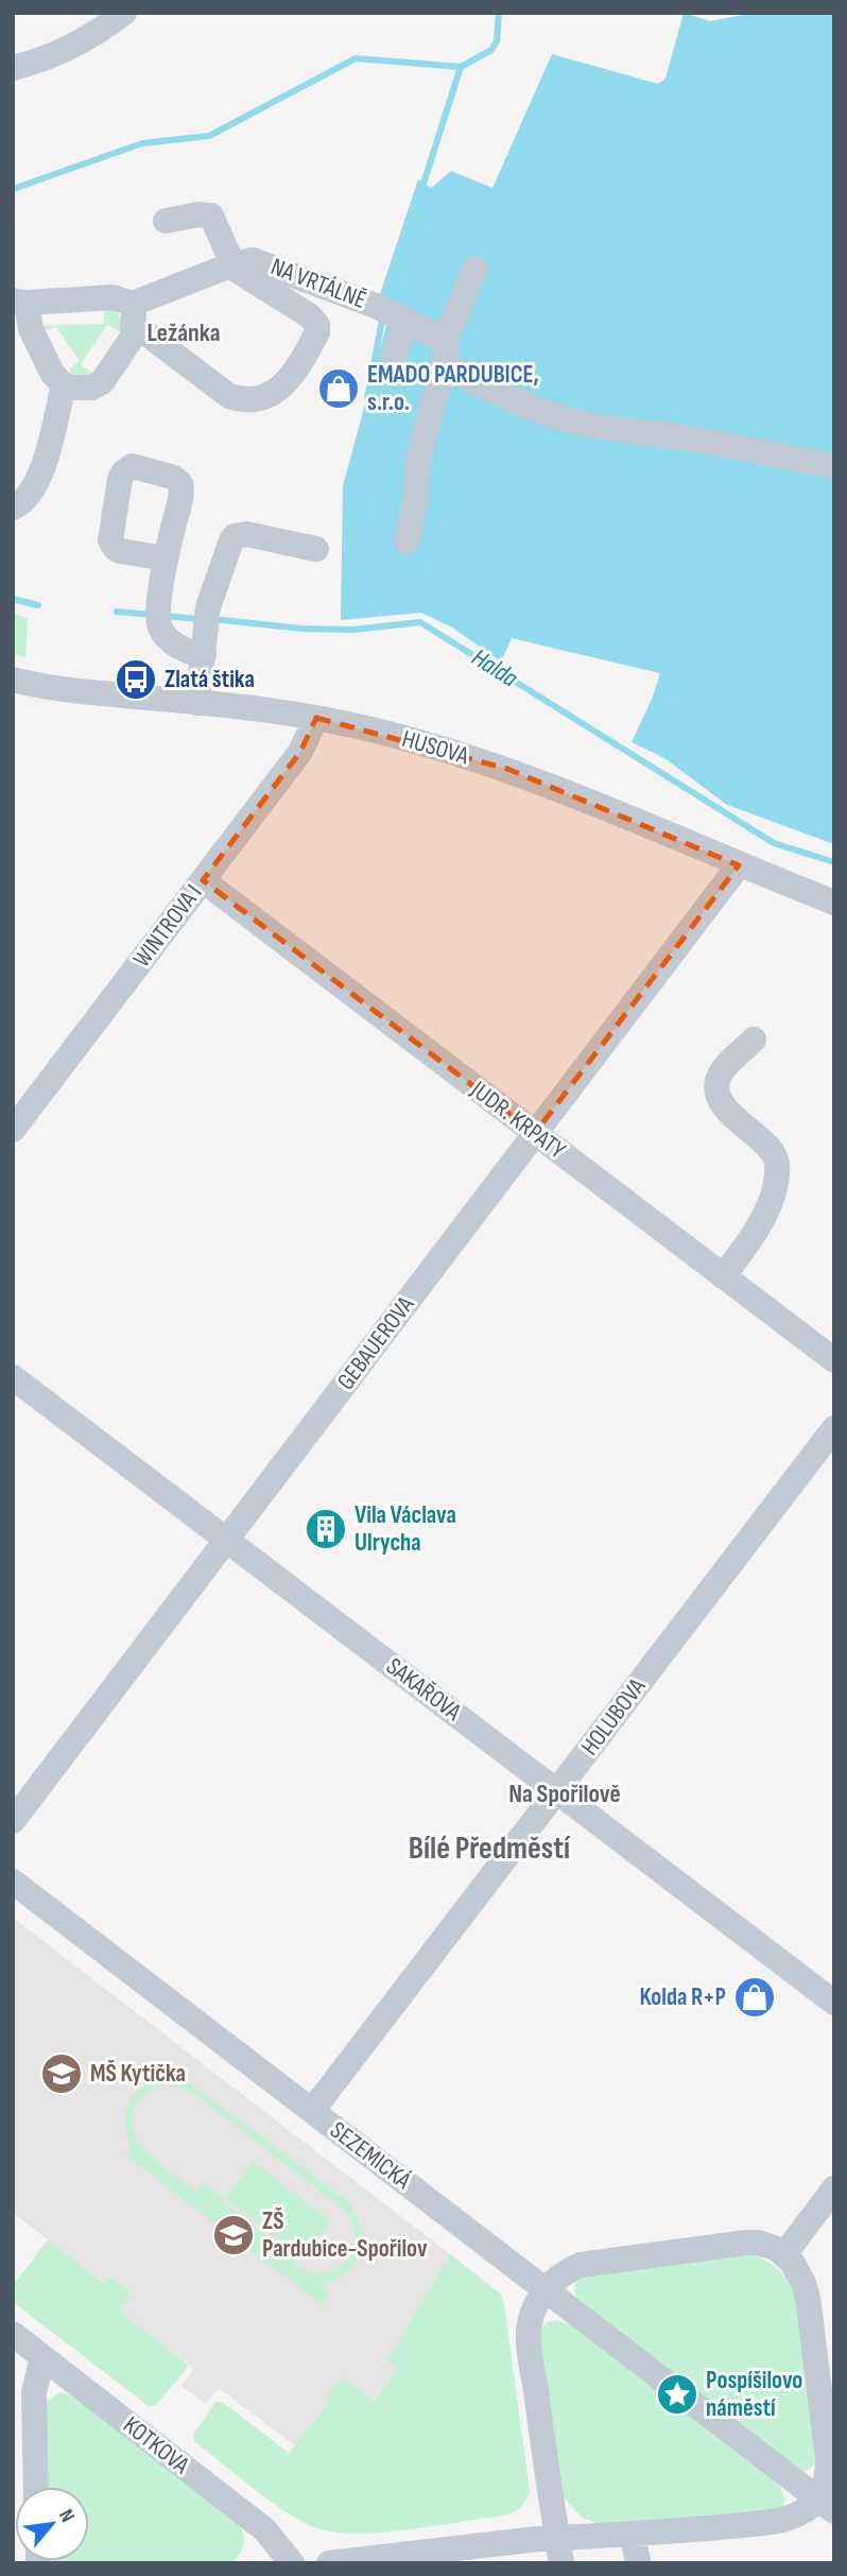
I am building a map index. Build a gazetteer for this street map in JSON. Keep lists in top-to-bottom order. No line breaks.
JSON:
{"streets":{"street":["NA VRTÁLNĚ","HUSOVA","WINTROVA I","JUDR. KRPATY","GEBAUEROVA","SAKAŘOVA","HOLUBOVA","SEZEMICKÁ","KOTKOVA"]},"crossings":[["HUSOVA","WINTROVA I"],["HUSOVA","GEBAUEROVA"],["WINTROVA I","JUDR. KRPATY"],["JUDR. KRPATY","GEBAUEROVA"],["GEBAUEROVA","SAKAŘOVA"],["SAKAŘOVA","HOLUBOVA"],["HOLUBOVA","SEZEMICKÁ"]],"districts":["Ležánka","Na Spořilově","Bílé Předměstí"],"water":["Halda"],"places":{"shop":["EMADO PARDUBICE, s.r.o.","Kolda R+P"],"bus stop":["Zlatá štika"],"building":["Vila Václava Ulrycha"],"school or university":["MŠ Kytička","ZŠ Pardubice-Spořilov"],"place":["Pospíšilovo náměstí"]},"north":"top right"}
